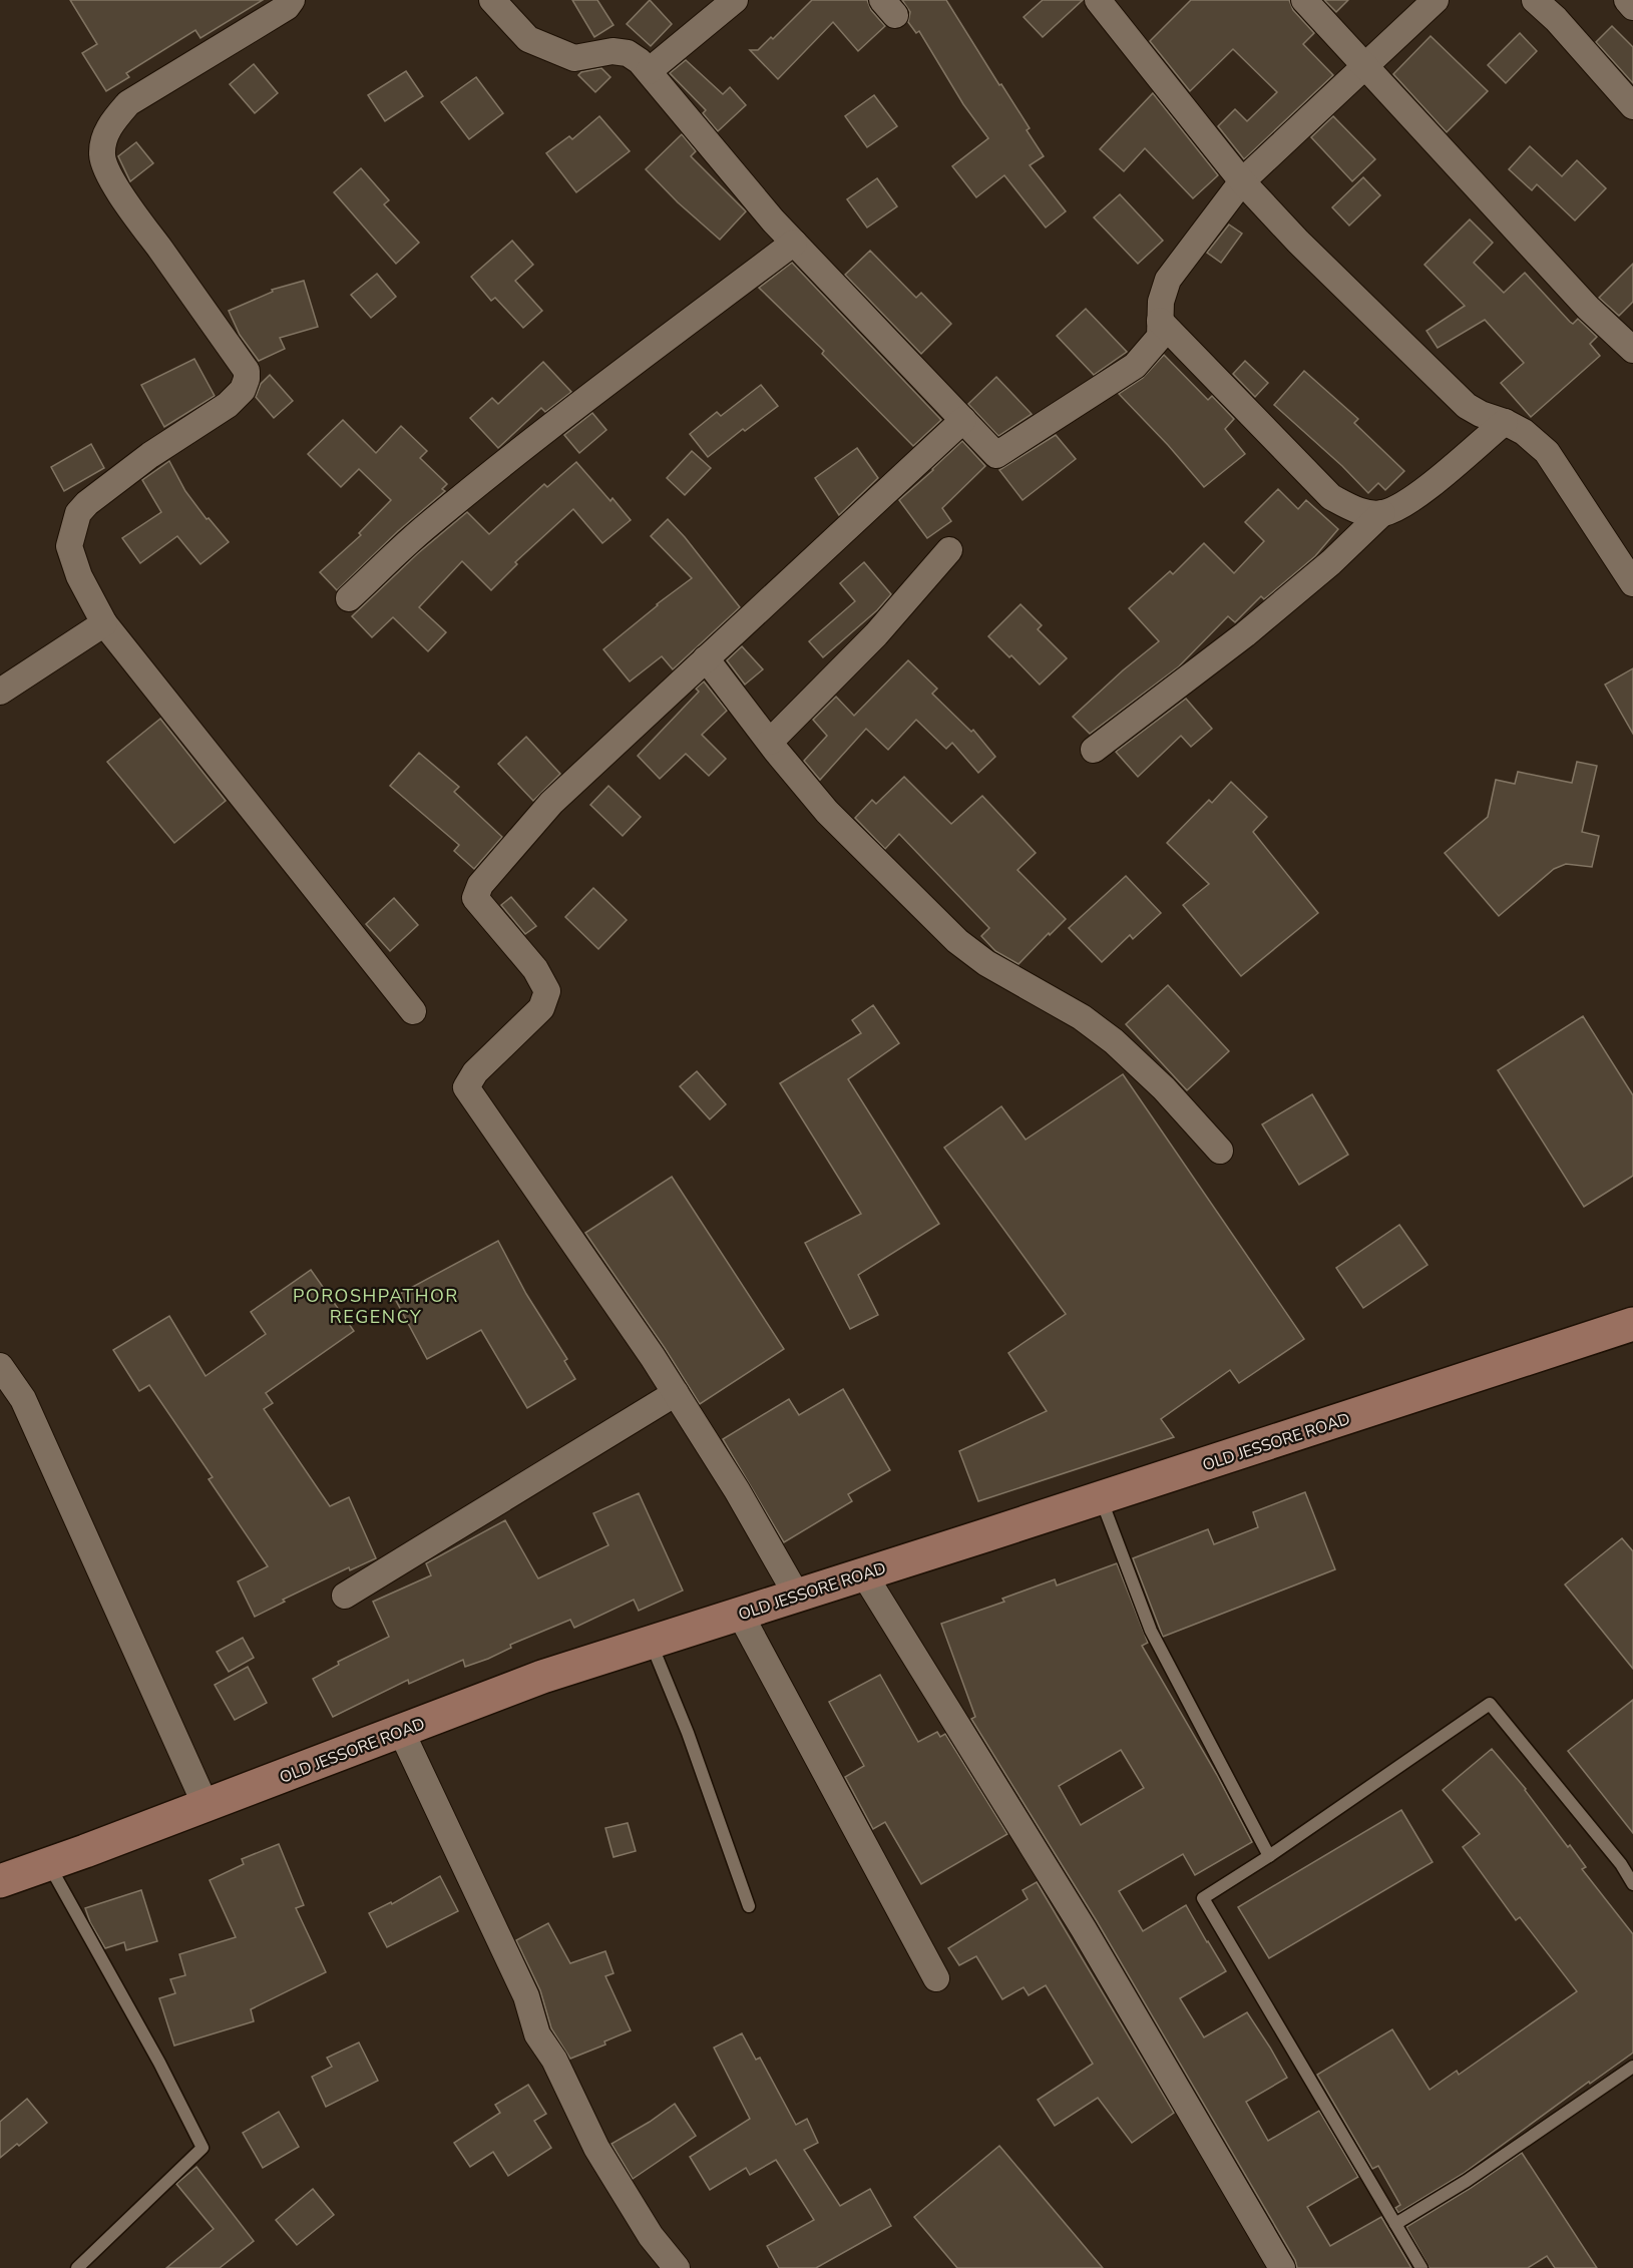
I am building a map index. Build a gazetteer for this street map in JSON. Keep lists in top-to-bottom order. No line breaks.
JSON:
{"streets":{"street":["OLD JESSORE ROAD"]},"districts":["POROSHPATHOR REGENCY"]}
